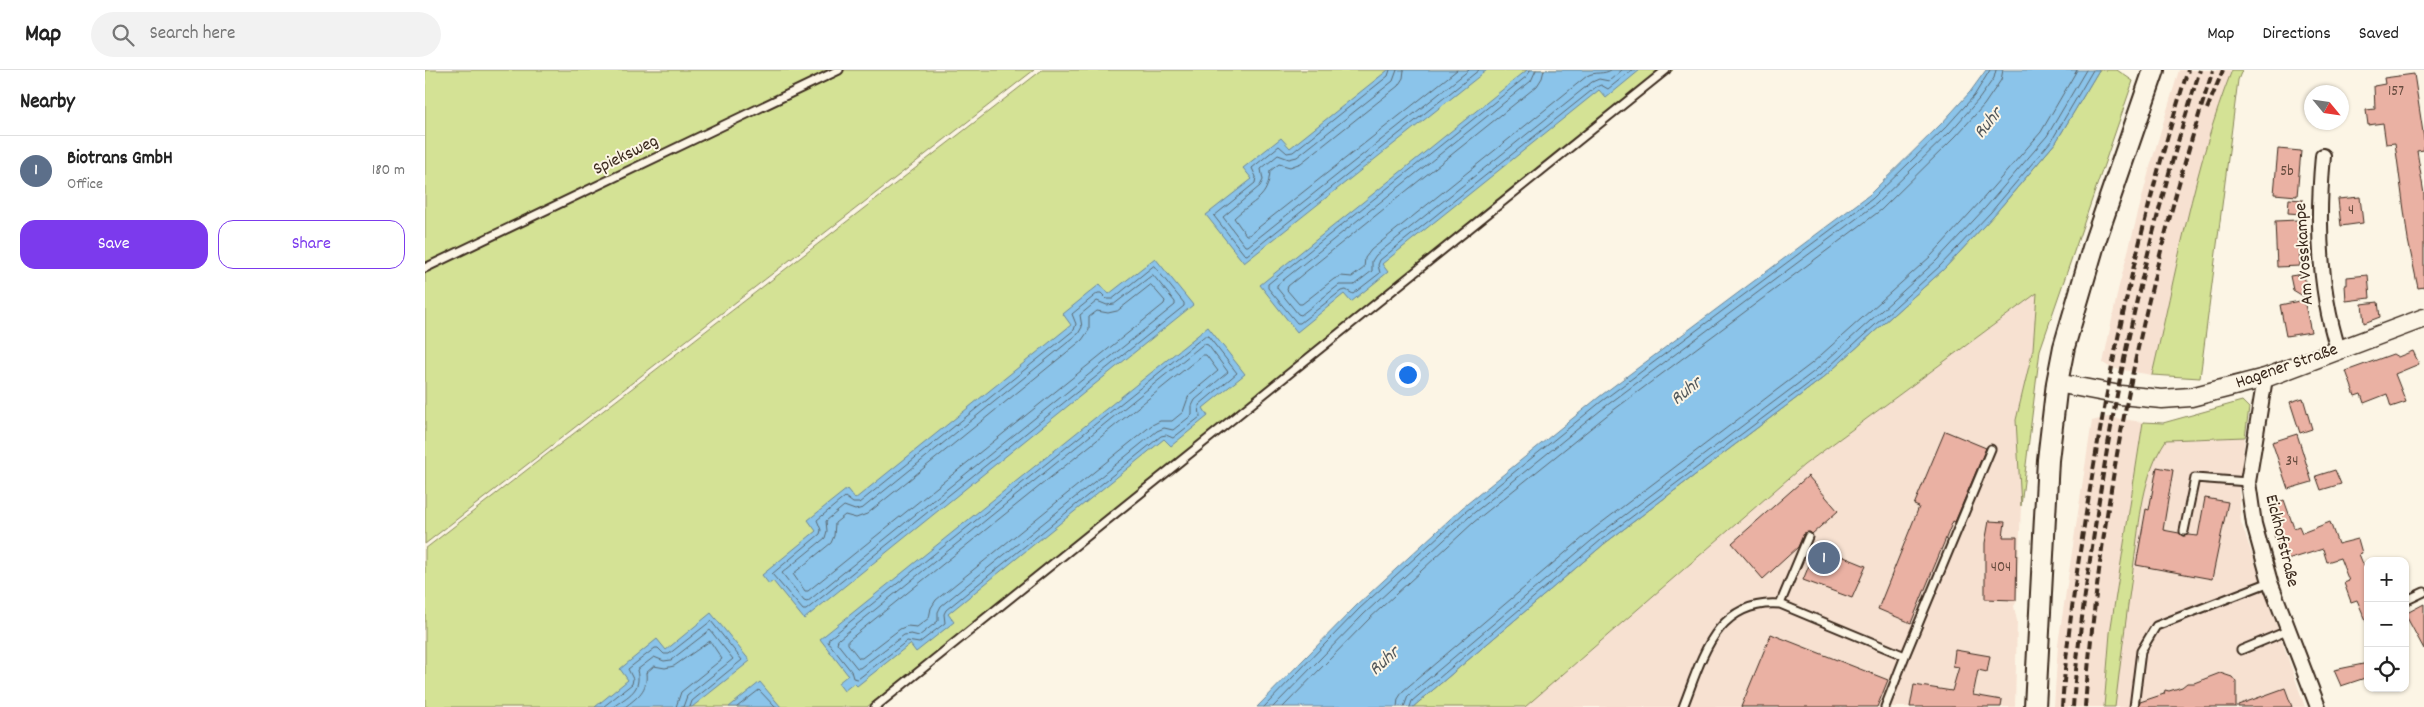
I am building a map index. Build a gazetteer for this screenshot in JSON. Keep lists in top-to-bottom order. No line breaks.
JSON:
{"streets":{"street":["Am Vosskampe","Hagener Straße","Eickhofstraße"],"lane":["Spieksweg"]},"crossings":[["Am Vosskampe","Hagener Straße"],["Hagener Straße","Eickhofstraße"]],"water":["Ruhr"],"house_numbers":["157","5b","4","34","404"],"north":"bottom right","page":{"header":"Map","search":"Search here","nav":["Map","Directions","Saved"],"heading":"Nearby","list":[{"mark":"1","name":"Biotrans GmbH","note":"Office","value":"180 m"}],"buttons":["Save","Share"],"pins":"1","map_buttons":["+","−"]}}
